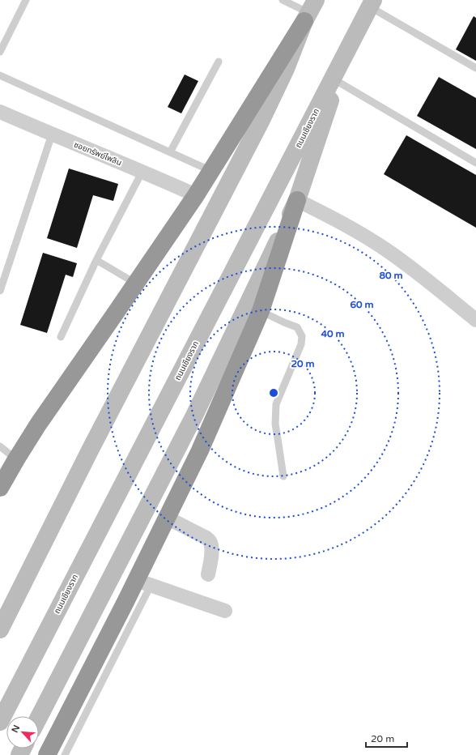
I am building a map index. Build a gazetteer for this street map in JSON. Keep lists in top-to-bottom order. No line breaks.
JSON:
{"streets":{"main road":["ถนนเชียงราก"],"street":["ซอยทรัพย์ไพลิน"]},"scale_bar":"20 m","north":"top left","rings":["80 m","60 m","40 m","20 m"]}
